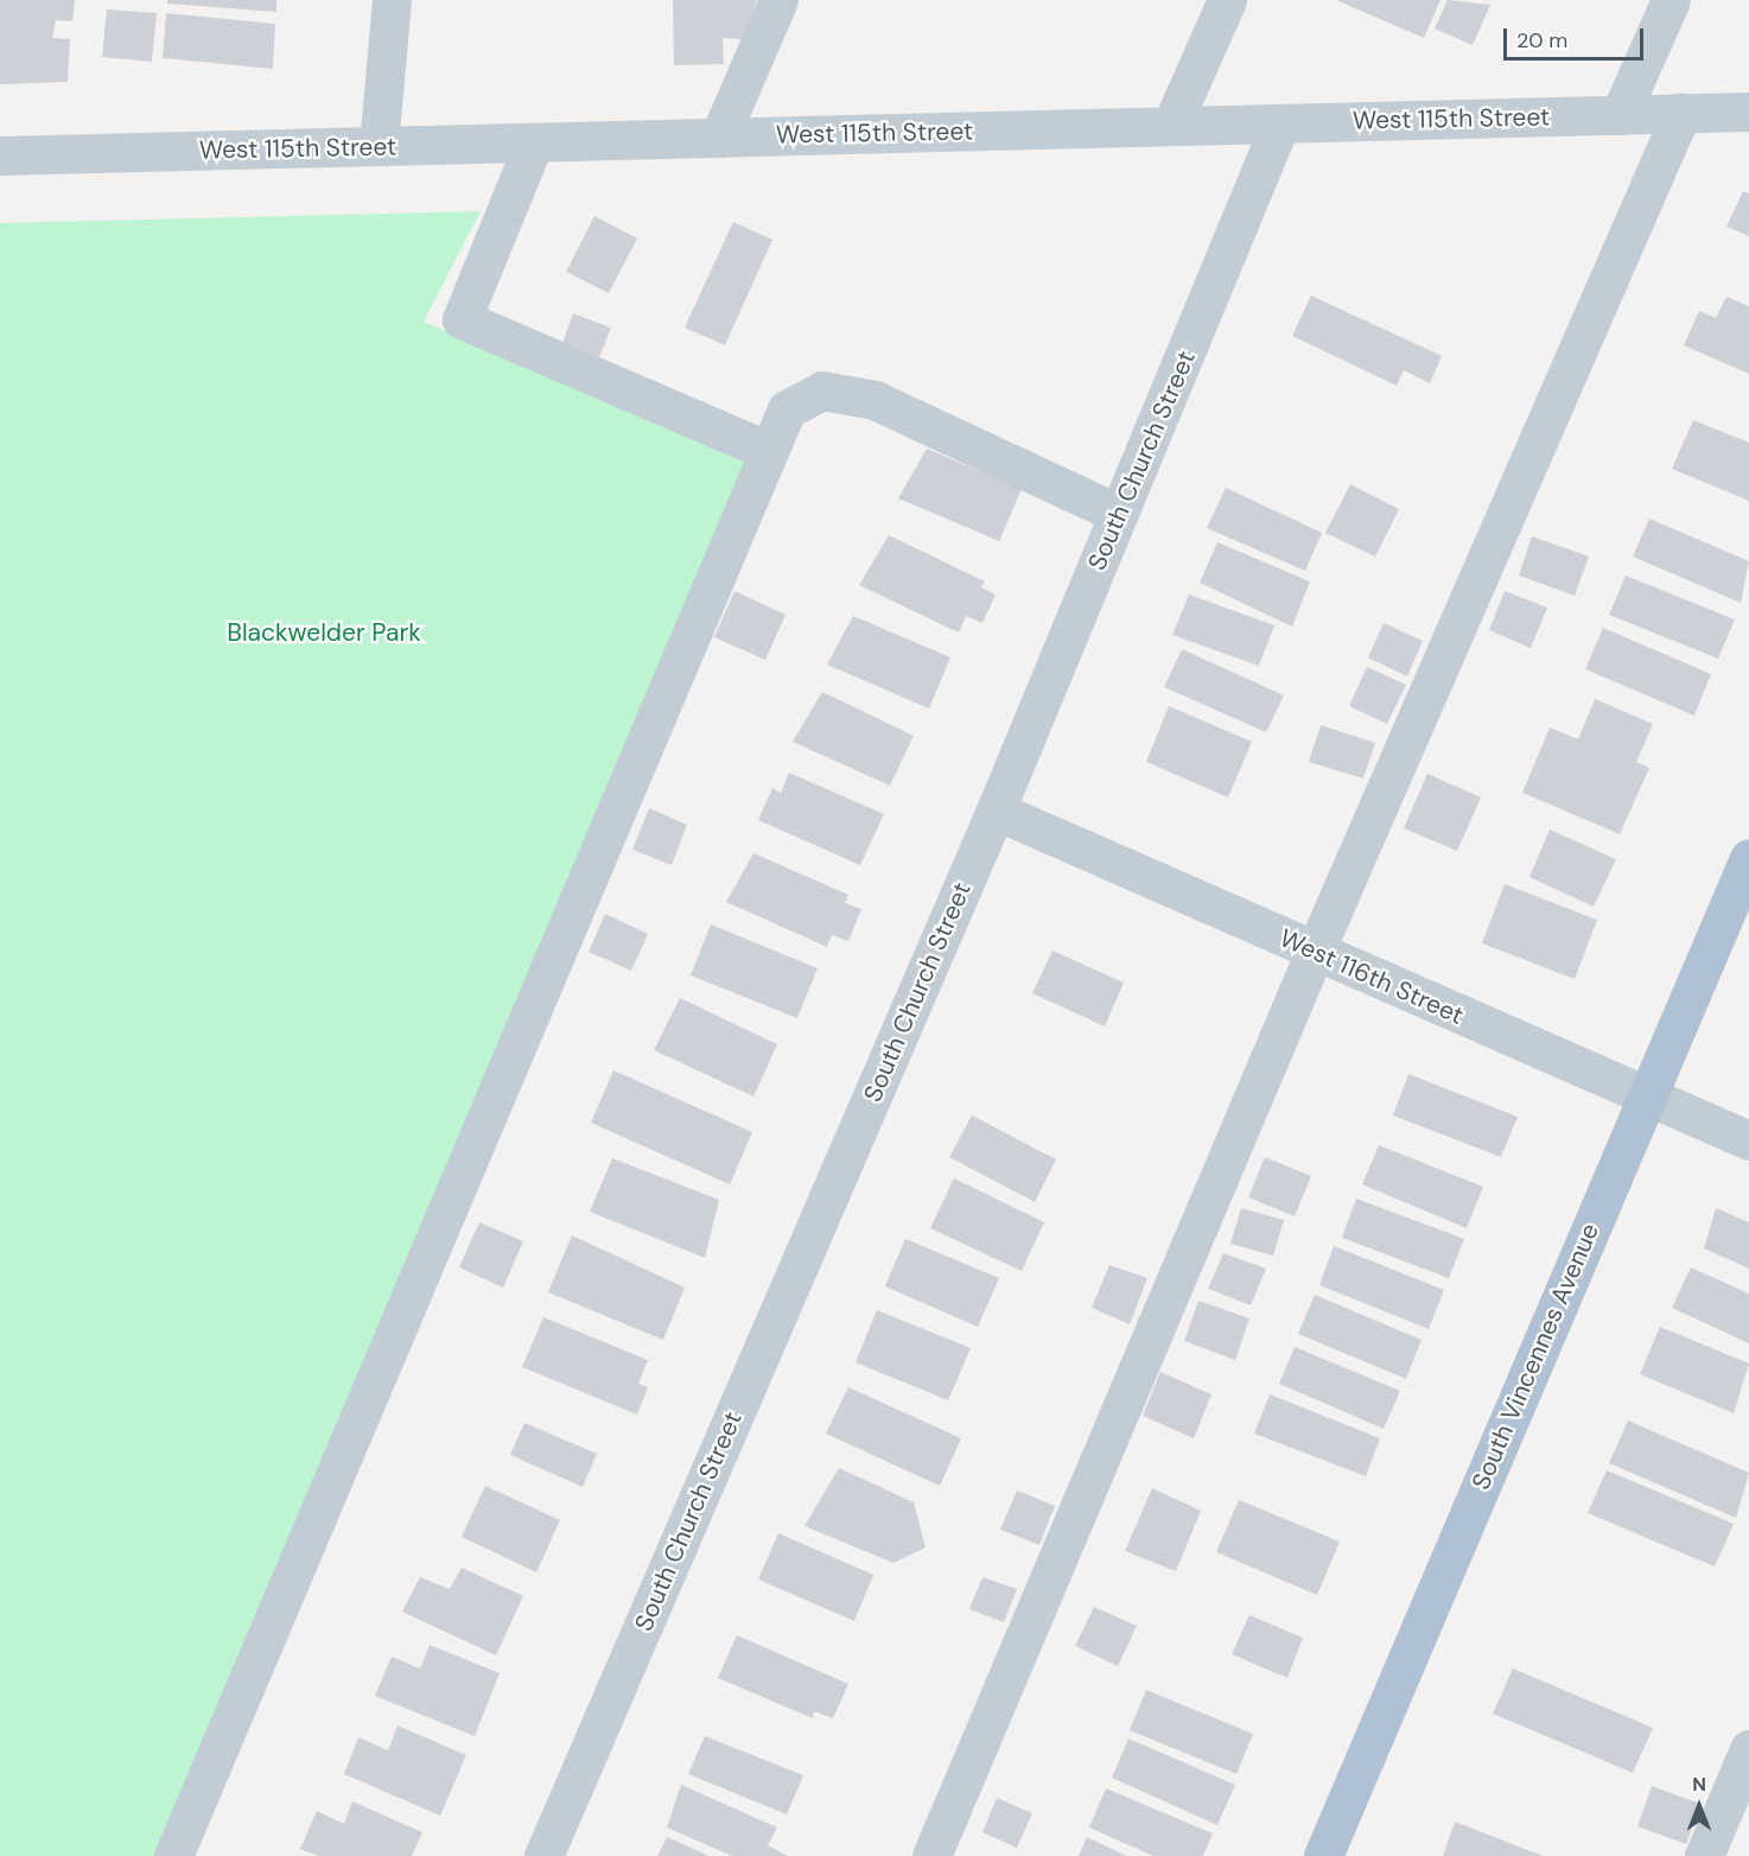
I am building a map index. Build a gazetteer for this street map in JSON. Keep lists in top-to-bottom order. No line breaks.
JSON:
{"streets":{"main road":["South Vincennes Avenue"],"street":["West 115th Street","South Church Street","West 116th Street"]},"crossings":[["West 115th Street","South Church Street"],["South Church Street","West 116th Street"],["West 116th Street","South Vincennes Avenue"]],"parks":["Blackwelder Park"],"scale_bar":"20 m","north":"top"}
